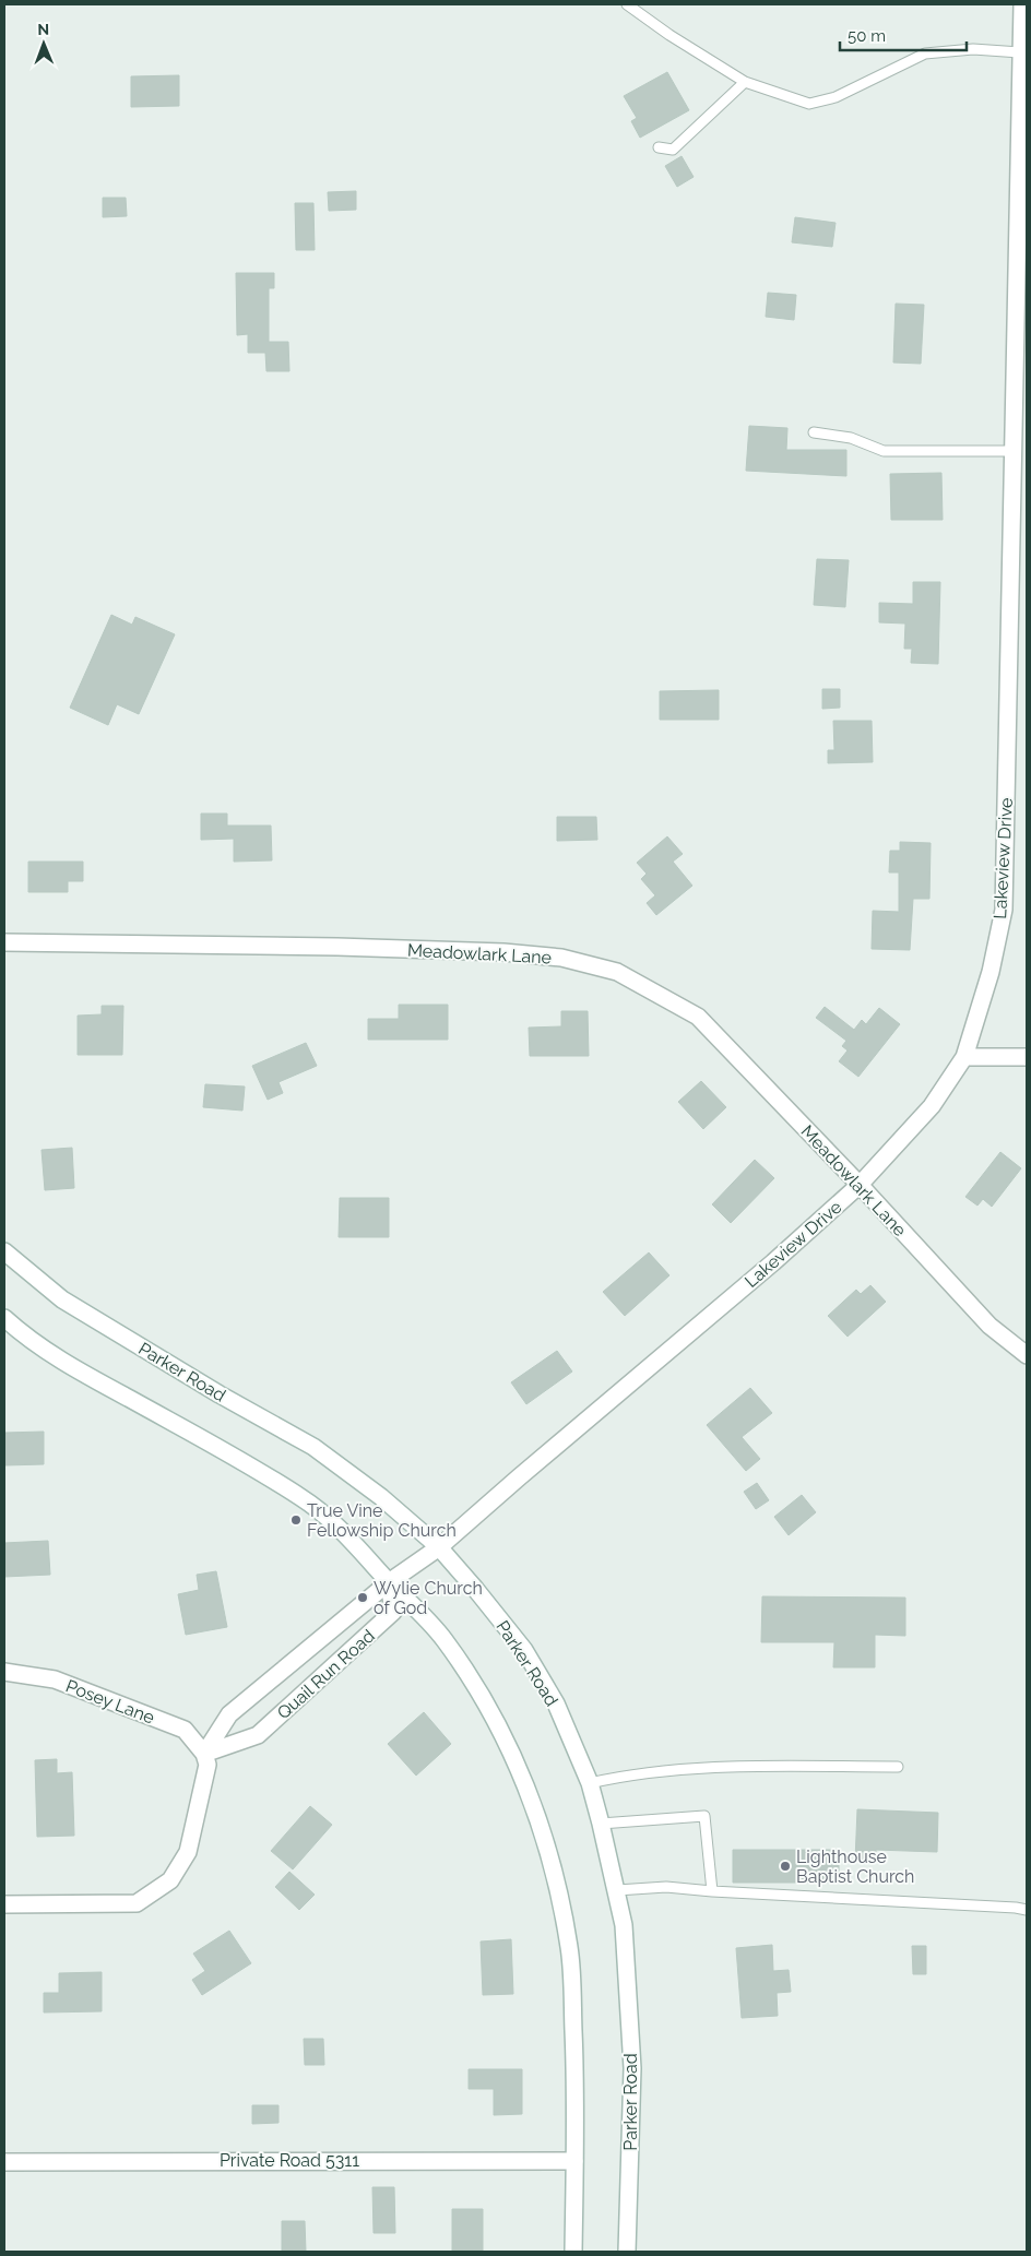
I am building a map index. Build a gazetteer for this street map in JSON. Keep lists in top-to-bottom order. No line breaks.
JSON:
{"streets":{"street":["Lakeview Drive","Meadowlark Lane","Parker Road","Quail Run Road","Posey Lane","Private Road 5311"]},"crossings":[["Lakeview Drive","Meadowlark Lane"],["Lakeview Drive","Parker Road"],["Lakeview Drive","Quail Run Road"],["Quail Run Road","Posey Lane"]],"places":["True Vine Fellowship Church","Wylie Church of God","Lighthouse Baptist Church"],"scale_bar":"50 m","north":"top"}
